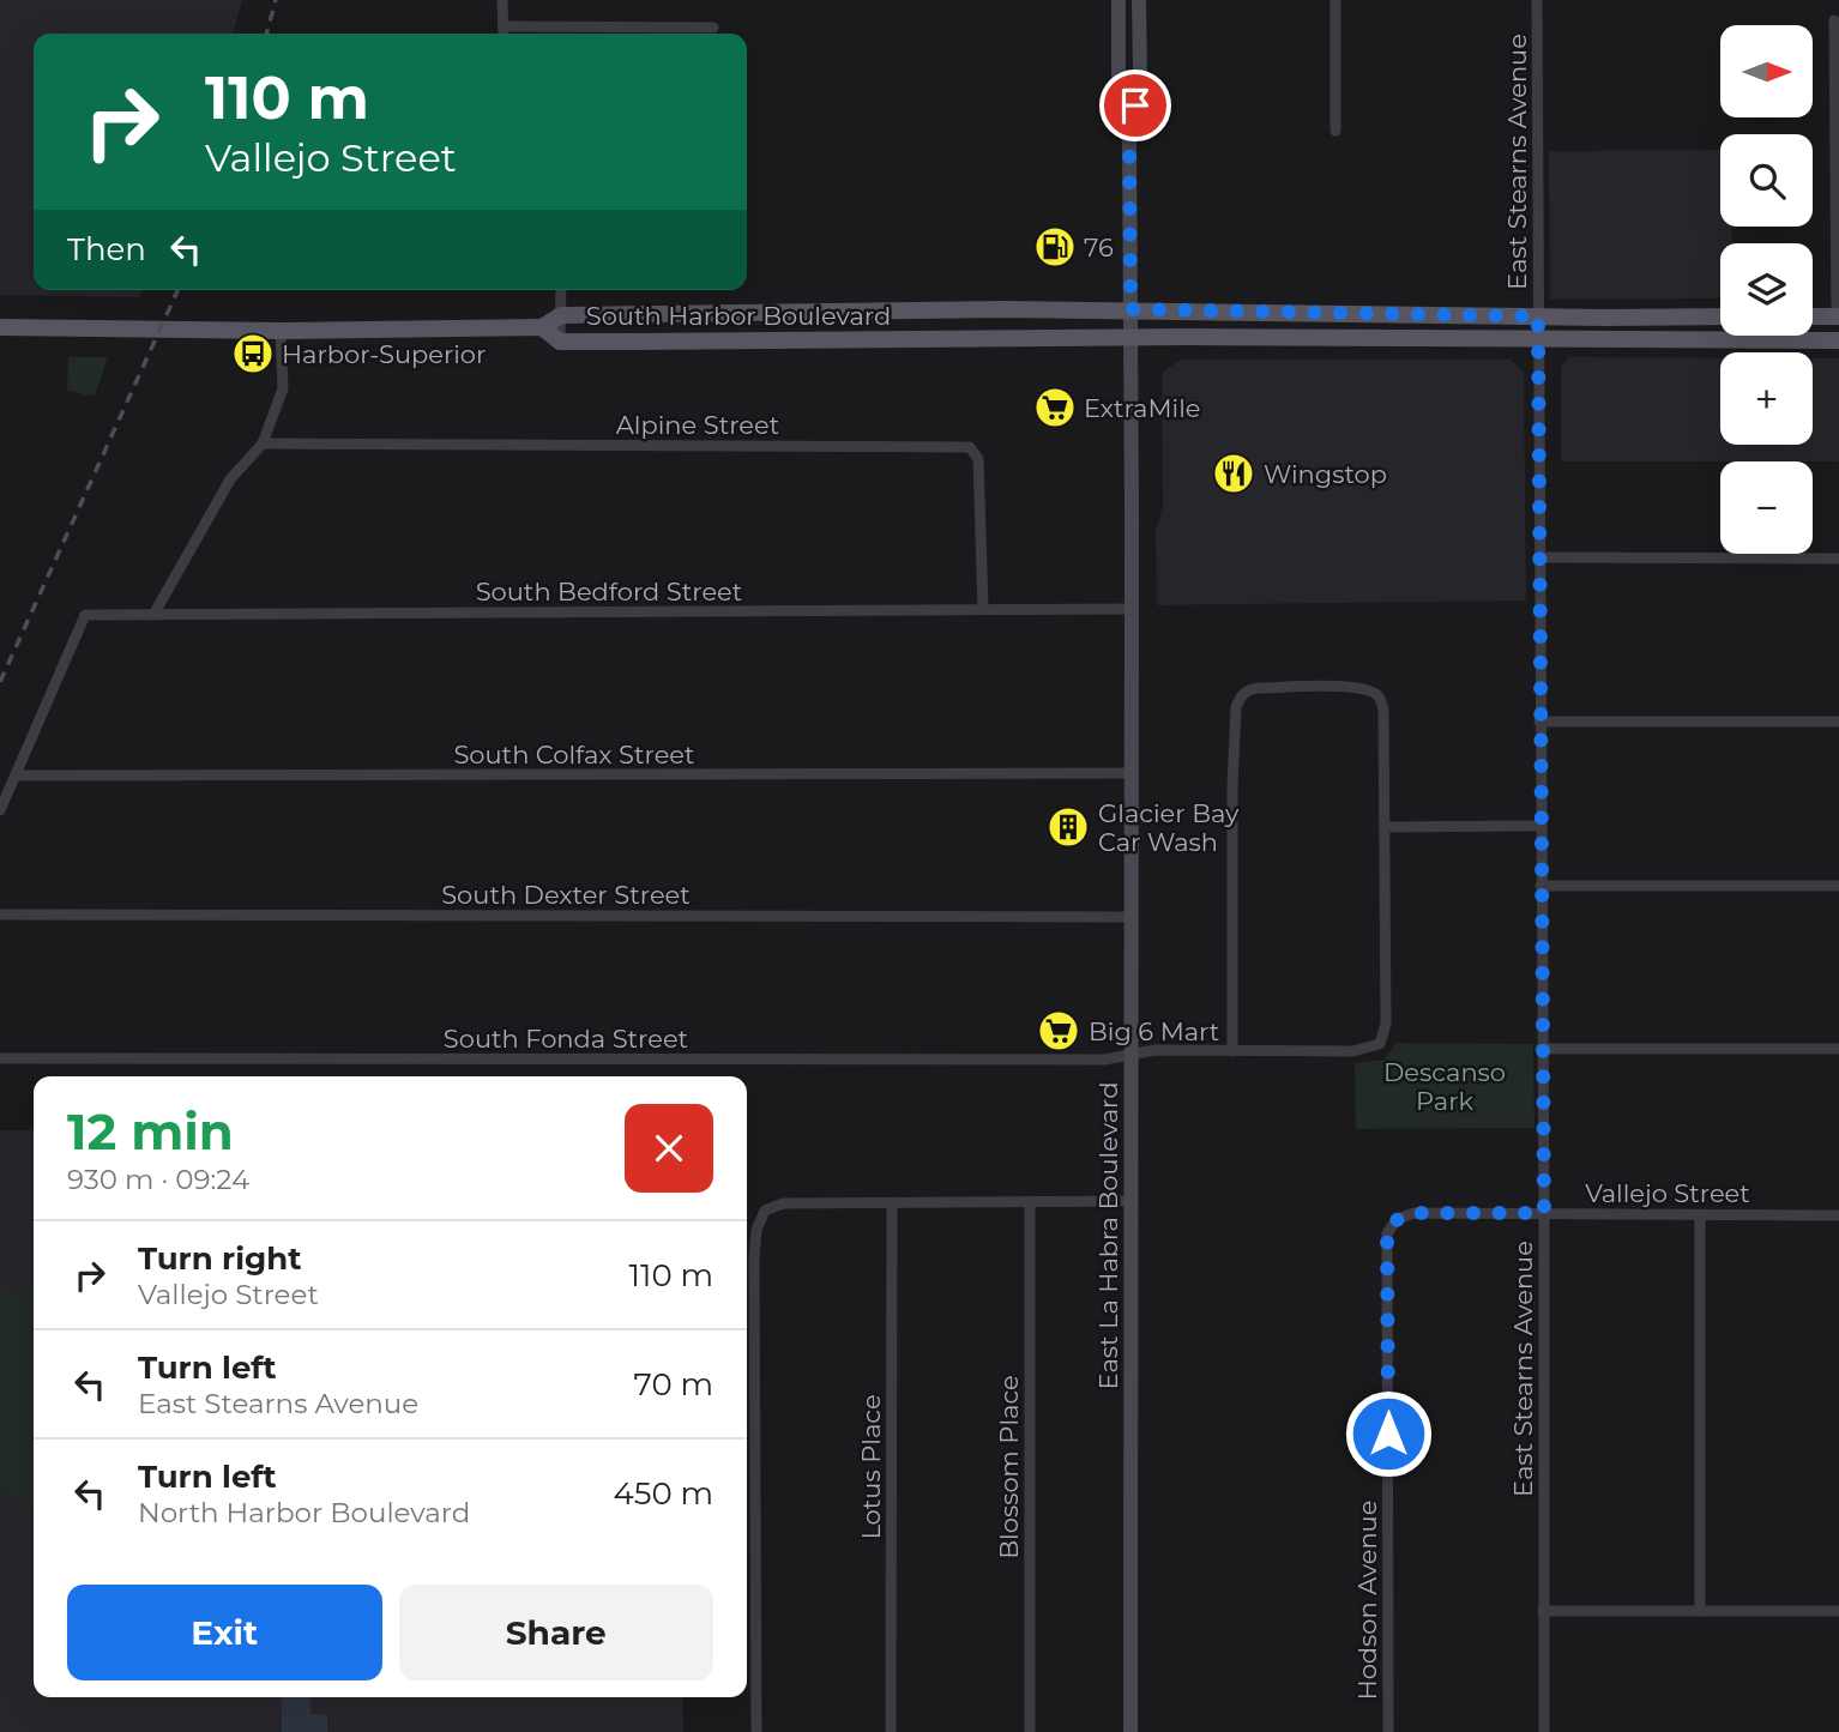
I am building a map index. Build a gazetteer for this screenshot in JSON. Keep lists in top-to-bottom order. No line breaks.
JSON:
{"streets":{"main road":["South Harbor Boulevard","East La Habra Boulevard"],"street":["East Stearns Avenue","Alpine Street","South Bedford Street","South Colfax Street","South Dexter Street","South Fonda Street","Vallejo Street","Lotus Place","Blossom Place","Hodson Avenue"]},"crossings":[["East Stearns Avenue","South Harbor Boulevard"],["East Stearns Avenue","Vallejo Street"],["South Harbor Boulevard","East La Habra Boulevard"],["Alpine Street","South Bedford Street"],["South Bedford Street","South Colfax Street"],["South Bedford Street","East La Habra Boulevard"],["South Colfax Street","East La Habra Boulevard"],["South Dexter Street","East La Habra Boulevard"],["South Fonda Street","East La Habra Boulevard"],["Vallejo Street","Hodson Avenue"]],"parks":["Descanso Park"],"places":{"fuel station":["76"],"bus stop":["Harbor-Superior"],"supermarket":["ExtraMile","Big 6 Mart"],"restaurant":["Wingstop"],"building":["Glacier Bay Car Wash"]},"north":"right","page":{"map_buttons":["+","−"],"turn":["110 m","Vallejo Street"],"then":"Then","heading":["12 min","930 m · 09:24"],"list":[{"name":"Turn right","note":"Vallejo Street","value":"110 m"},{"name":"Turn left","note":"East Stearns Avenue","value":"70 m"},{"name":"Turn left","note":"North Harbor Boulevard","value":"450 m"}],"buttons":["Exit","Share"]}}
